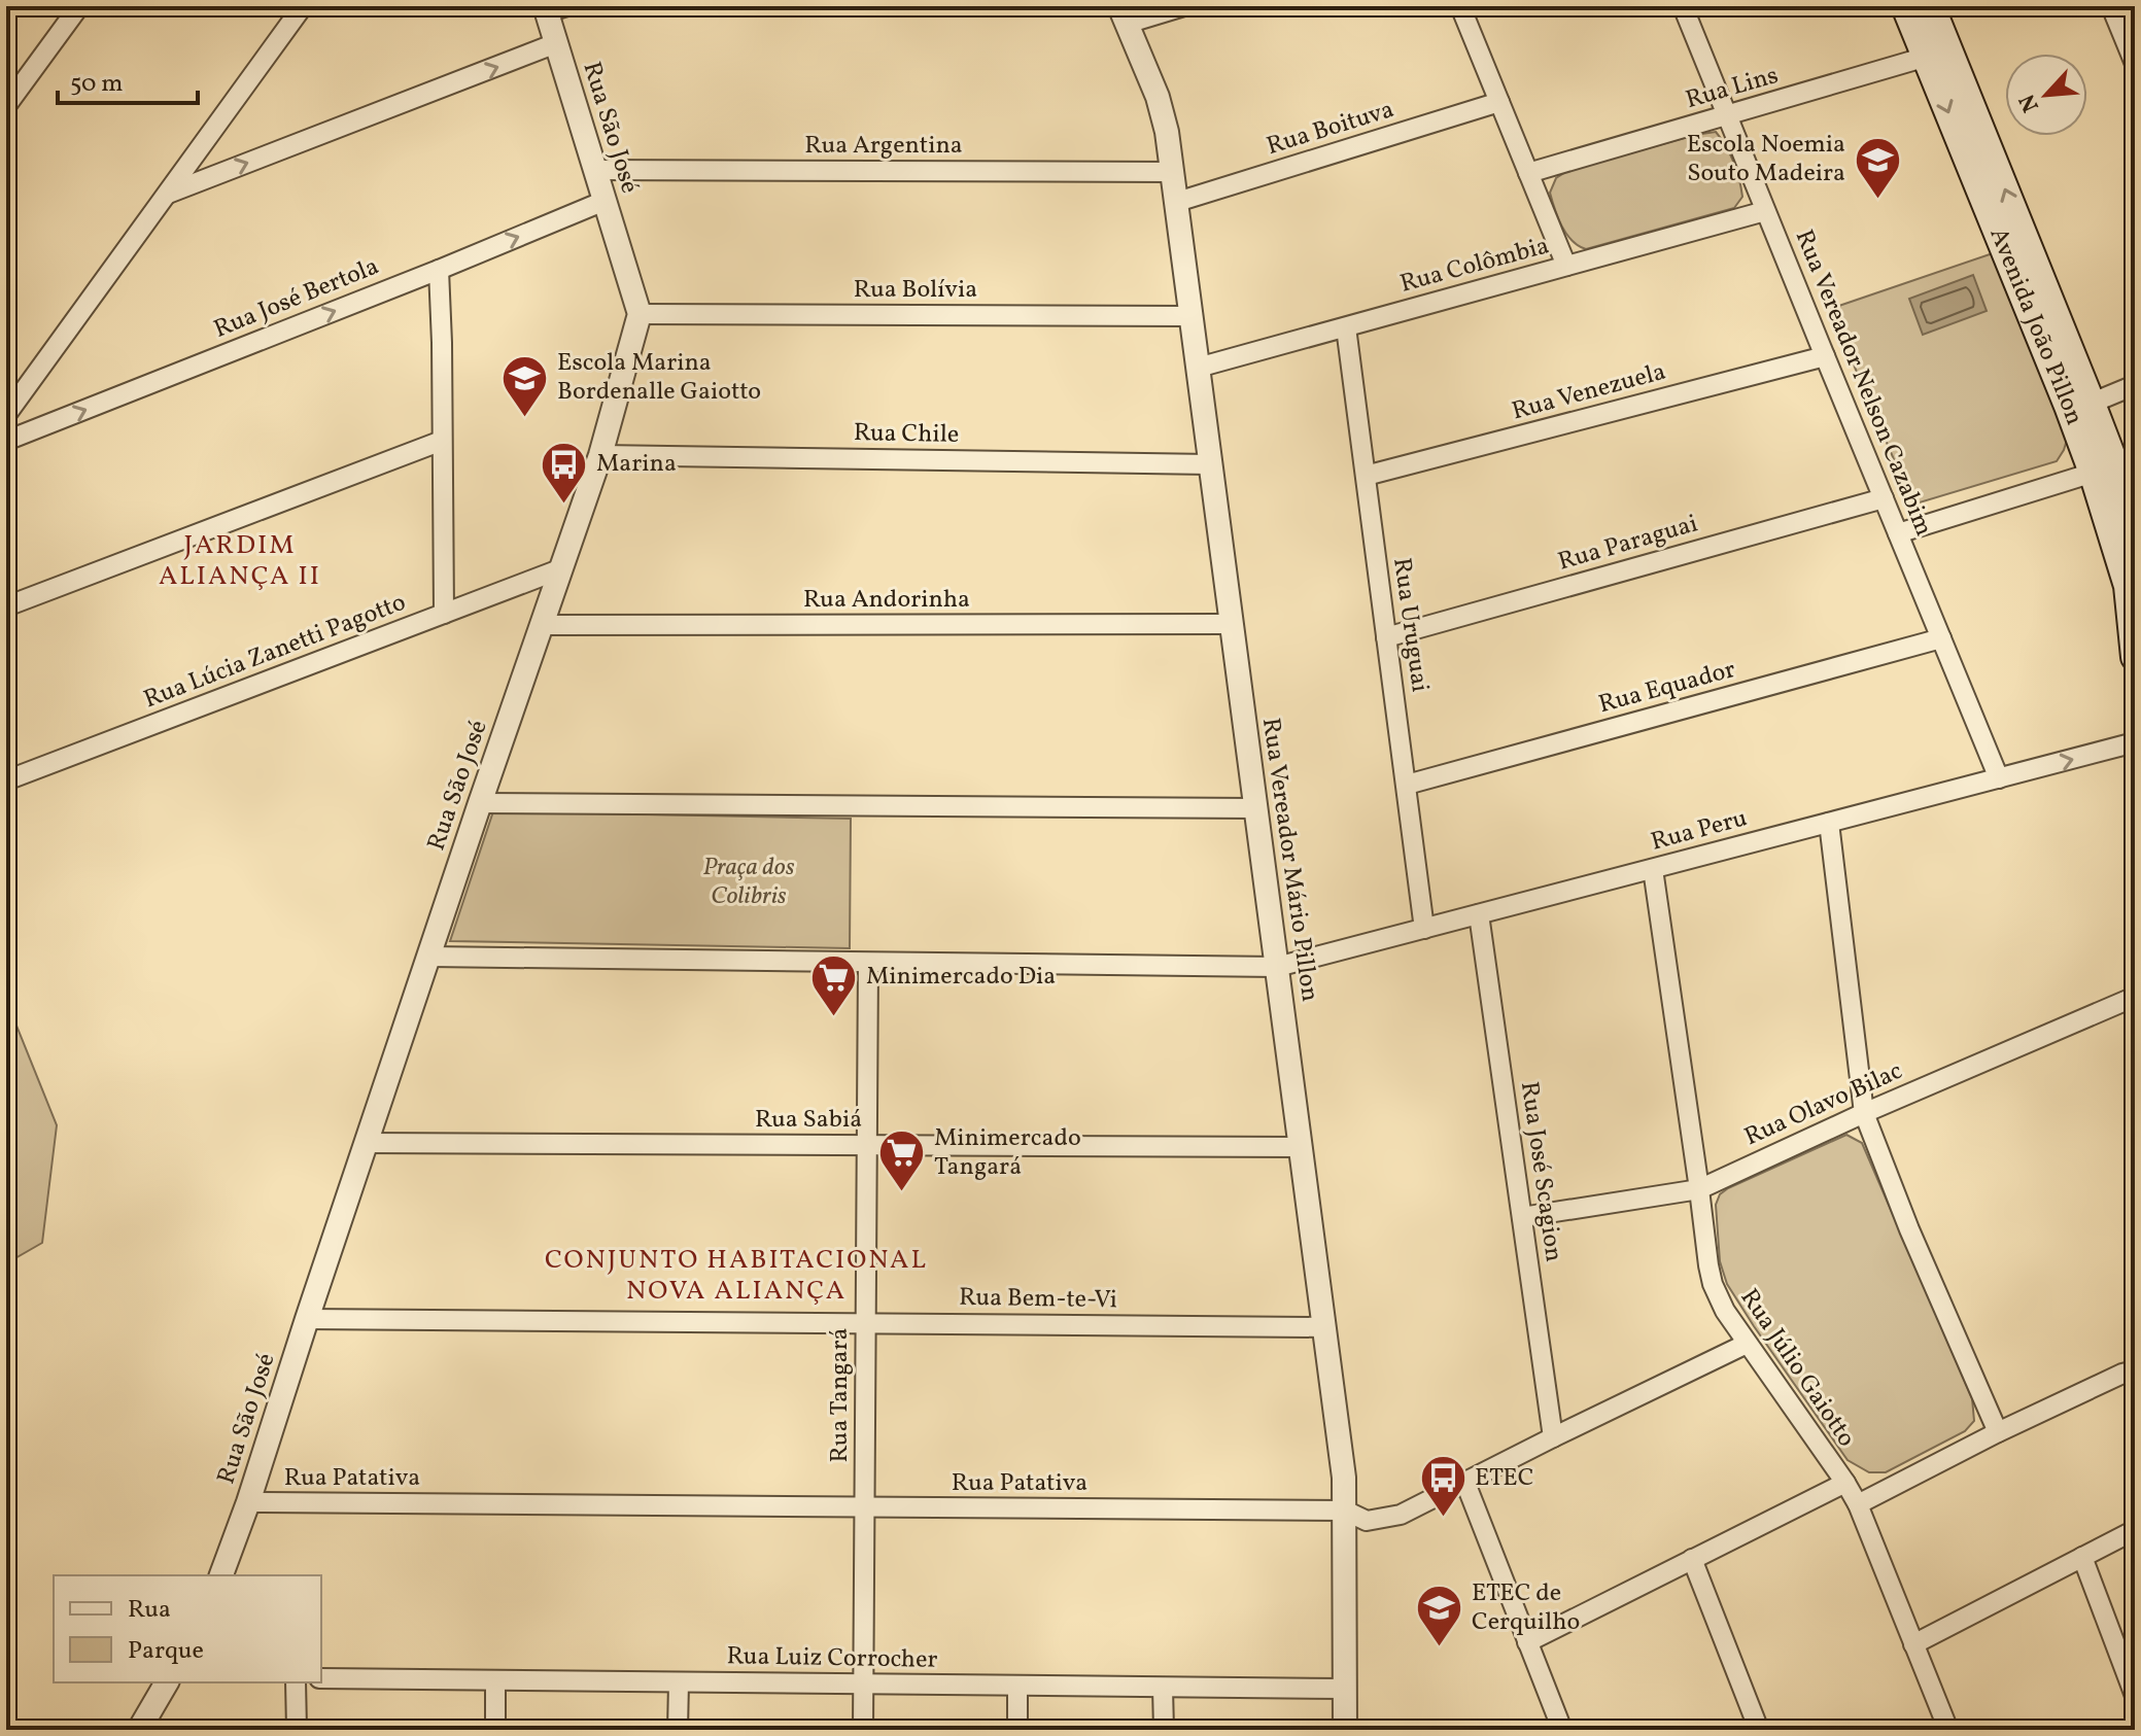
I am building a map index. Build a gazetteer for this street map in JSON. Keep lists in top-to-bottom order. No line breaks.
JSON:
{"streets":{"main road":["Avenida João Pillon"],"street":["Rua Lins","Rua São José","Rua Boituva","Rua Argentina","Rua Colômbia","Rua Bolívia","Rua José Bertola","Rua Vereador Nelson Cazabim","Rua Venezuela","Rua Chile","Rua Paraguai","Rua Andorinha","Rua Uruguai","Rua Lúcia Zanetti Pagotto","Rua Equador","Rua Peru","Rua Vereador Mário Pillon","Rua Olavo Bilac","Rua Sabiá","Rua José Scagion","Rua Bem-te-Vi","Rua Júlio Gaiotto","Rua Tangará","Rua Patativa","Rua Luiz Corrocher"]},"crossings":[["Rua Lins","Avenida João Pillon"],["Rua Lins","Rua Vereador Nelson Cazabim"],["Rua São José","Rua Argentina"],["Rua São José","Rua Bolívia"],["Rua São José","Rua José Bertola"],["Rua São José","Rua Chile"],["Rua São José","Rua Andorinha"],["Rua São José","Rua Lúcia Zanetti Pagotto"],["Rua São José","Rua Sabiá"],["Rua São José","Rua Bem-te-Vi"],["Rua São José","Rua Patativa"],["Rua Boituva","Rua Vereador Mário Pillon"],["Rua Argentina","Rua Vereador Mário Pillon"],["Rua Colômbia","Rua Vereador Nelson Cazabim"],["Rua Colômbia","Rua Uruguai"],["Rua Colômbia","Rua Vereador Mário Pillon"],["Rua Bolívia","Rua Vereador Mário Pillon"],["Rua Vereador Nelson Cazabim","Rua Venezuela"],["Rua Vereador Nelson Cazabim","Rua Paraguai"],["Rua Vereador Nelson Cazabim","Rua Equador"],["Rua Vereador Nelson Cazabim","Rua Peru"],["Rua Venezuela","Rua Uruguai"],["Rua Chile","Rua Vereador Mário Pillon"],["Rua Paraguai","Rua Uruguai"],["Rua Andorinha","Rua Vereador Mário Pillon"],["Rua Uruguai","Rua Equador"],["Rua Uruguai","Rua Peru"],["Rua Peru","Rua Vereador Mário Pillon"],["Rua Peru","Rua José Scagion"],["Rua Peru","Rua Júlio Gaiotto"],["Rua Vereador Mário Pillon","Rua Sabiá"],["Rua Vereador Mário Pillon","Rua Bem-te-Vi"],["Rua Vereador Mário Pillon","Rua Patativa"],["Rua Vereador Mário Pillon","Rua Luiz Corrocher"],["Rua Olavo Bilac","Rua José Scagion"],["Rua Olavo Bilac","Rua Júlio Gaiotto"],["Rua Sabiá","Rua Tangará"],["Rua José Scagion","Rua Patativa"],["Rua Bem-te-Vi","Rua Tangará"],["Rua Júlio Gaiotto","Rua Patativa"],["Rua Tangará","Rua Patativa"],["Rua Tangará","Rua Luiz Corrocher"]],"districts":["JARDIM ALIANÇA II","CONJUNTO HABITACIONAL NOVA ALIANÇA"],"parks":["Praça dos Colibris"],"places":{"school or university":["Escola Noemia Souto Madeira","Escola Marina Bordenalle Gaiotto","ETEC de Cerquilho"],"bus stop":["Marina","ETEC"],"supermarket":["Minimercado Dia","Minimercado Tangará"]},"legend":["Rua","Parque"],"scale_bar":"50 m","north":"bottom left"}
